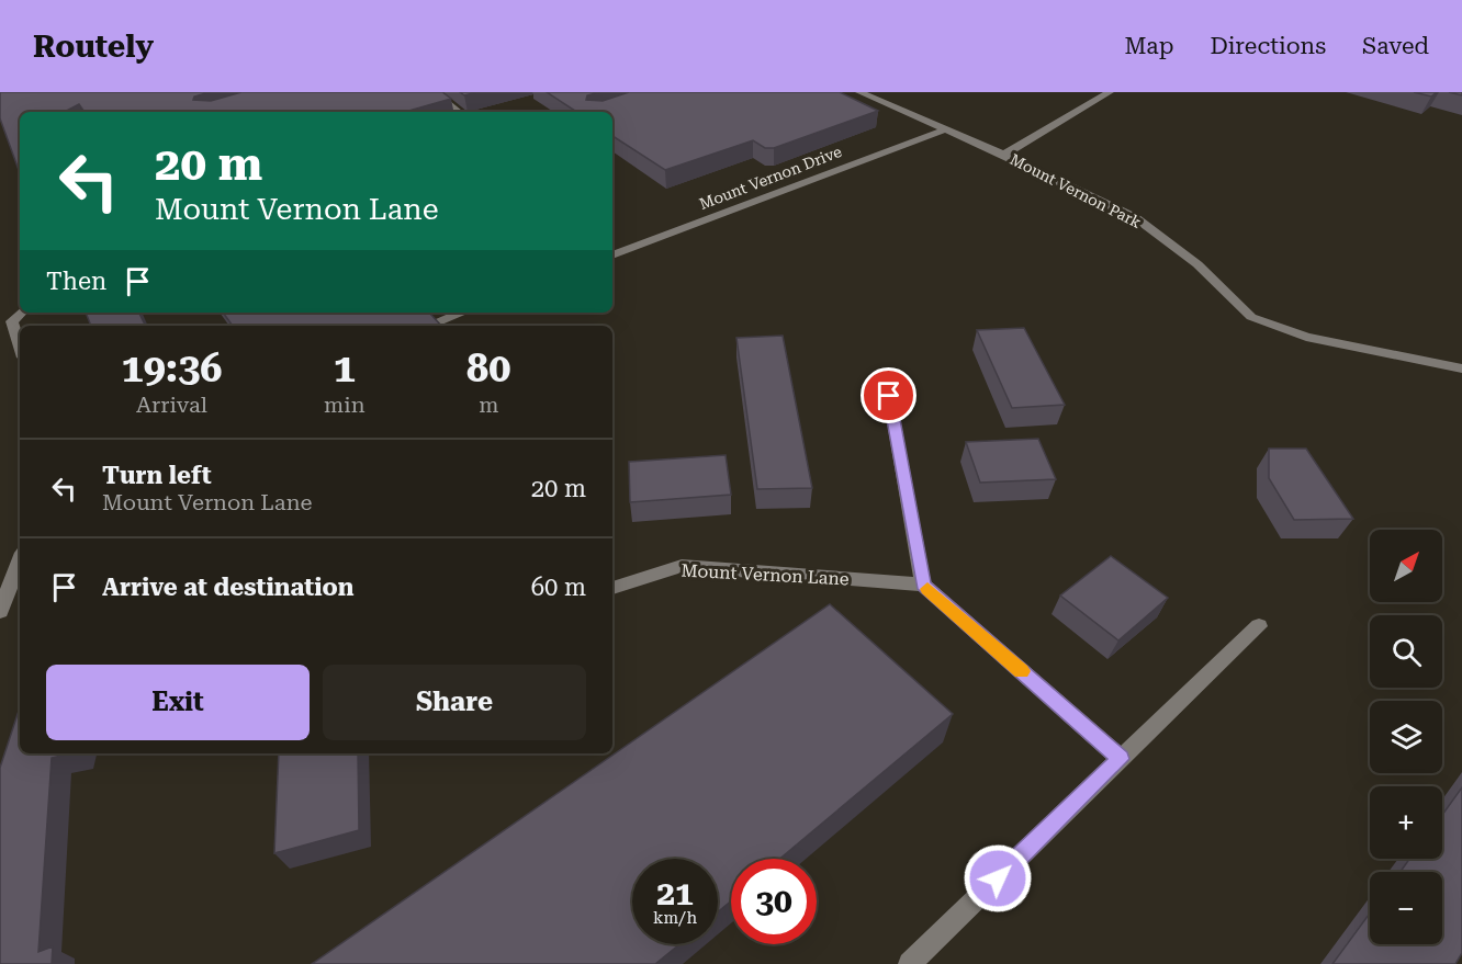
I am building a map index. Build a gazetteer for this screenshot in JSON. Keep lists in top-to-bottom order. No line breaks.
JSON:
{"streets":{"street":["Mount Vernon Drive","Mount Vernon Park","Mount Vernon Lane"]},"crossings":[["Mount Vernon Drive","Mount Vernon Park"]],"north":"top right","page":{"header":"Routely","nav":["Map","Directions","Saved"],"turn":["20 m","Mount Vernon Lane"],"then":"Then","eta":["19:36","Arrival","1","min","80","m"],"list":[{"name":"Turn left","note":"Mount Vernon Lane","value":"20 m"},{"name":"Arrive at destination","value":"60 m"}],"map_buttons":["+","−"],"buttons":["Exit","Share"],"speed":"21 km/h","limit":"30"}}
